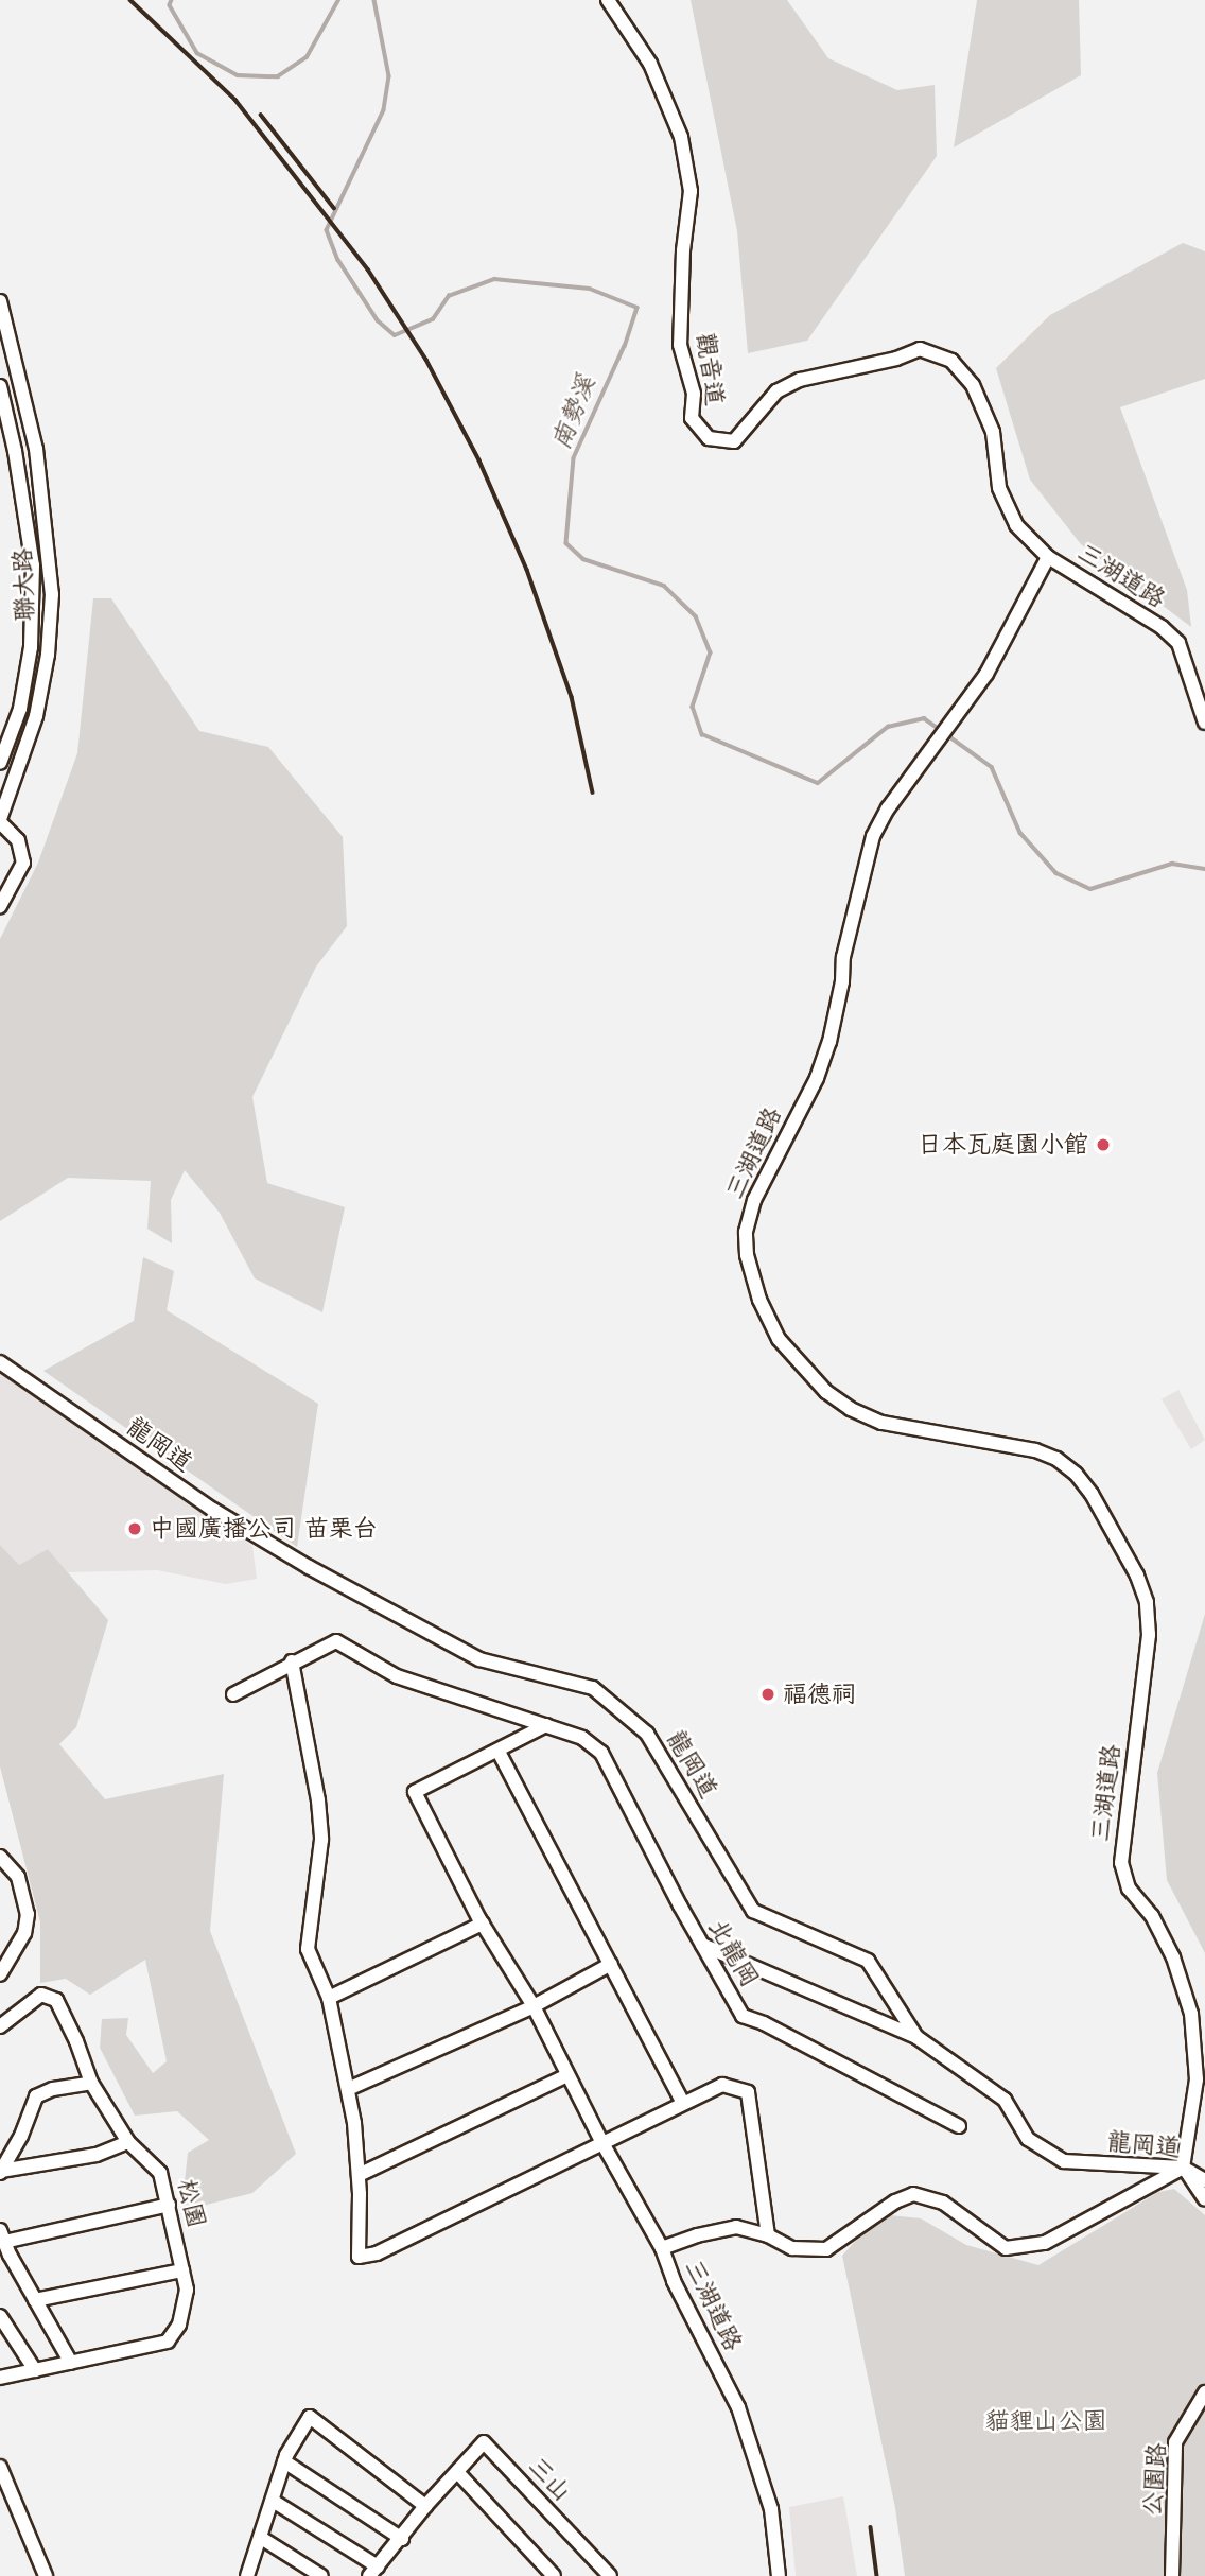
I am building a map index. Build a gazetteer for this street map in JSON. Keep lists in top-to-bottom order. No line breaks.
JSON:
{"streets":{"street":["觀音道","三湖道路","聯大路","龍岡道","北龍岡","松園","三山","公園路"]},"crossings":[["觀音道","三湖道路"],["三湖道路","龍岡道"]],"water":["南勢溪"],"parks":["貓貍山公園"],"places":["日本瓦庭園小館","中國廣播公司 苗栗台","福德祠"]}
